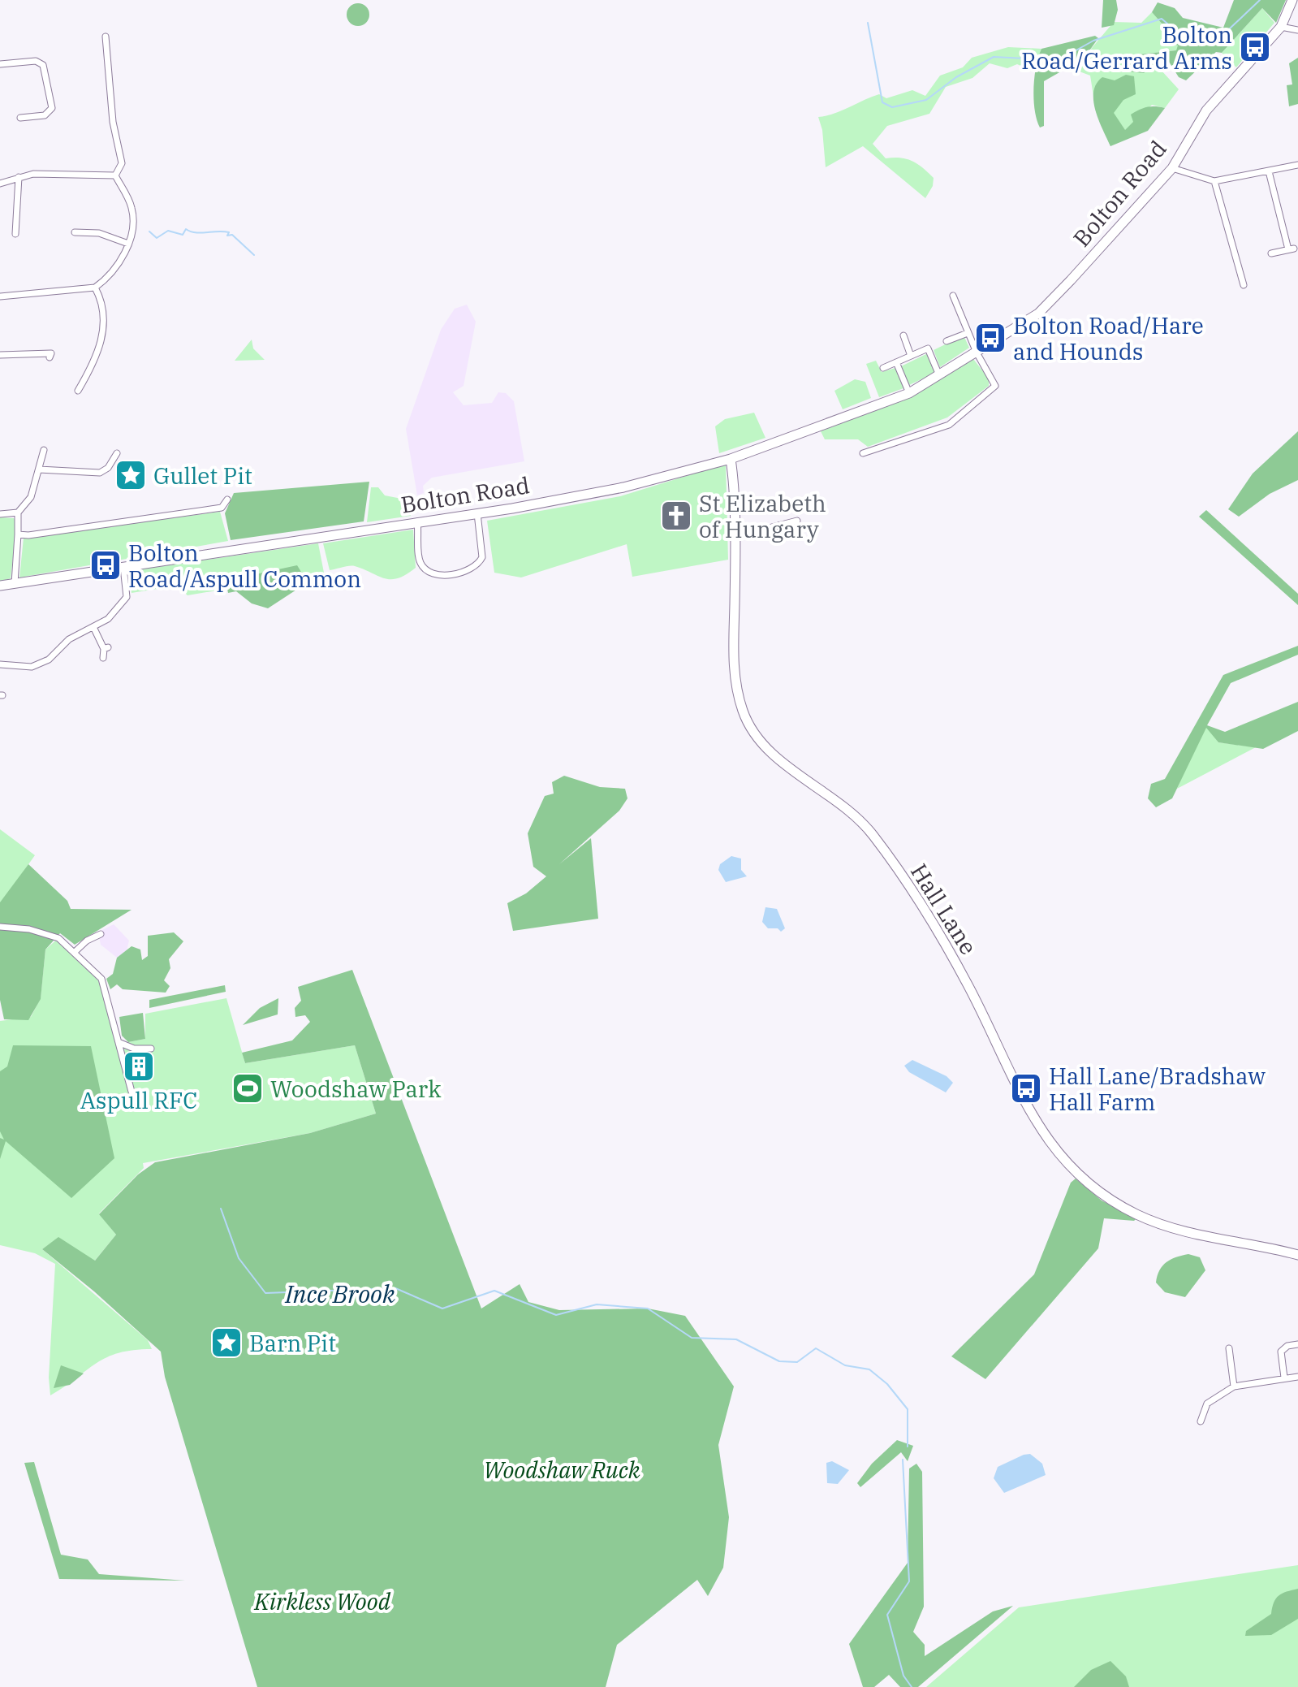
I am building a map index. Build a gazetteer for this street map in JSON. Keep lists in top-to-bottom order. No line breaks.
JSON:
{"streets":{"main road":["Bolton Road","Hall Lane"]},"crossings":[["Bolton Road","Hall Lane"]],"water":["Ince Brook"],"parks":["Woodshaw Ruck","Kirkless Wood"],"places":{"bus stop":["Bolton Road/Gerrard Arms","Bolton Road/Hare and Hounds","Bolton Road/Aspull Common","Hall Lane/Bradshaw Hall Farm"],"place":["Gullet Pit","Barn Pit"],"church":["St Elizabeth of Hungary"],"building":["Aspull RFC"],"sports":["Woodshaw Park"]}}
